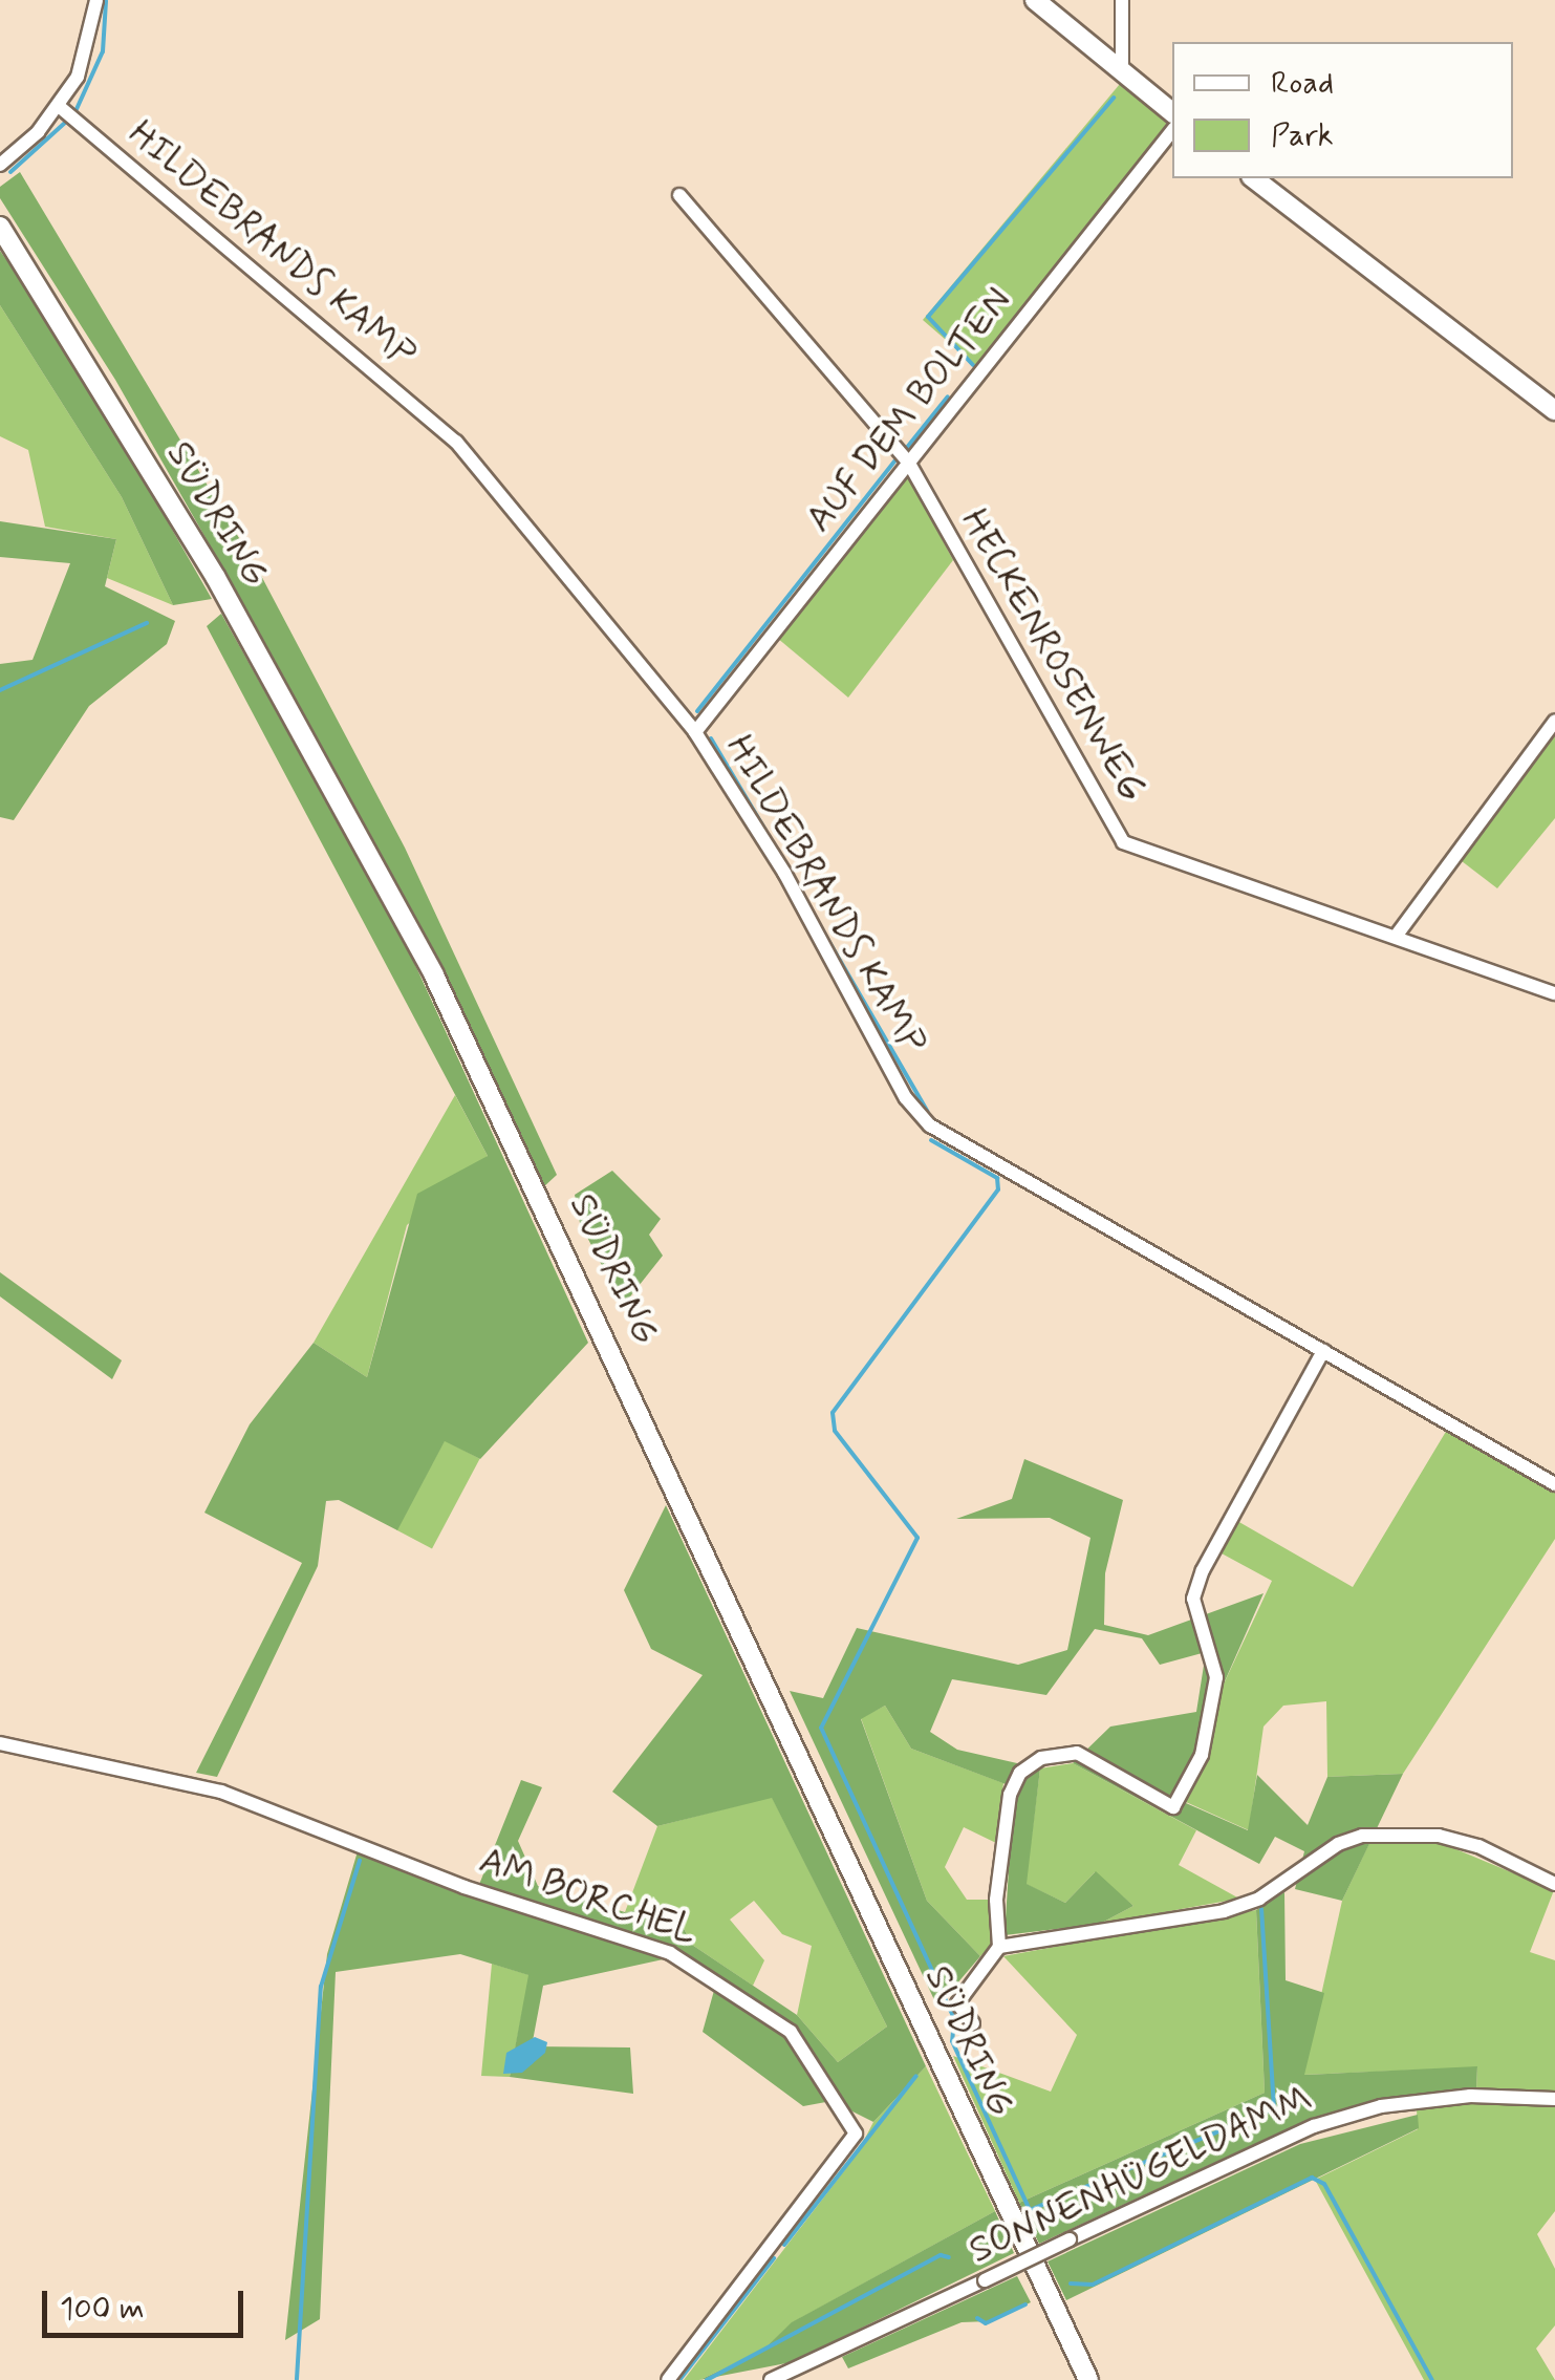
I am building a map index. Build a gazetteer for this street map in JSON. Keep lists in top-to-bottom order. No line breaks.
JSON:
{"streets":{"main road":["SÜDRING"],"street":["HILDEBRANDS KAMP","AUF DEM BOLTEN","HECKENROSENWEG","AM BORCHEL","SONNENHÜGELDAMM"]},"crossings":[["HILDEBRANDS KAMP","AUF DEM BOLTEN"],["AUF DEM BOLTEN","HECKENROSENWEG"]],"legend":["Road","Park"],"scale_bar":"100 m"}
